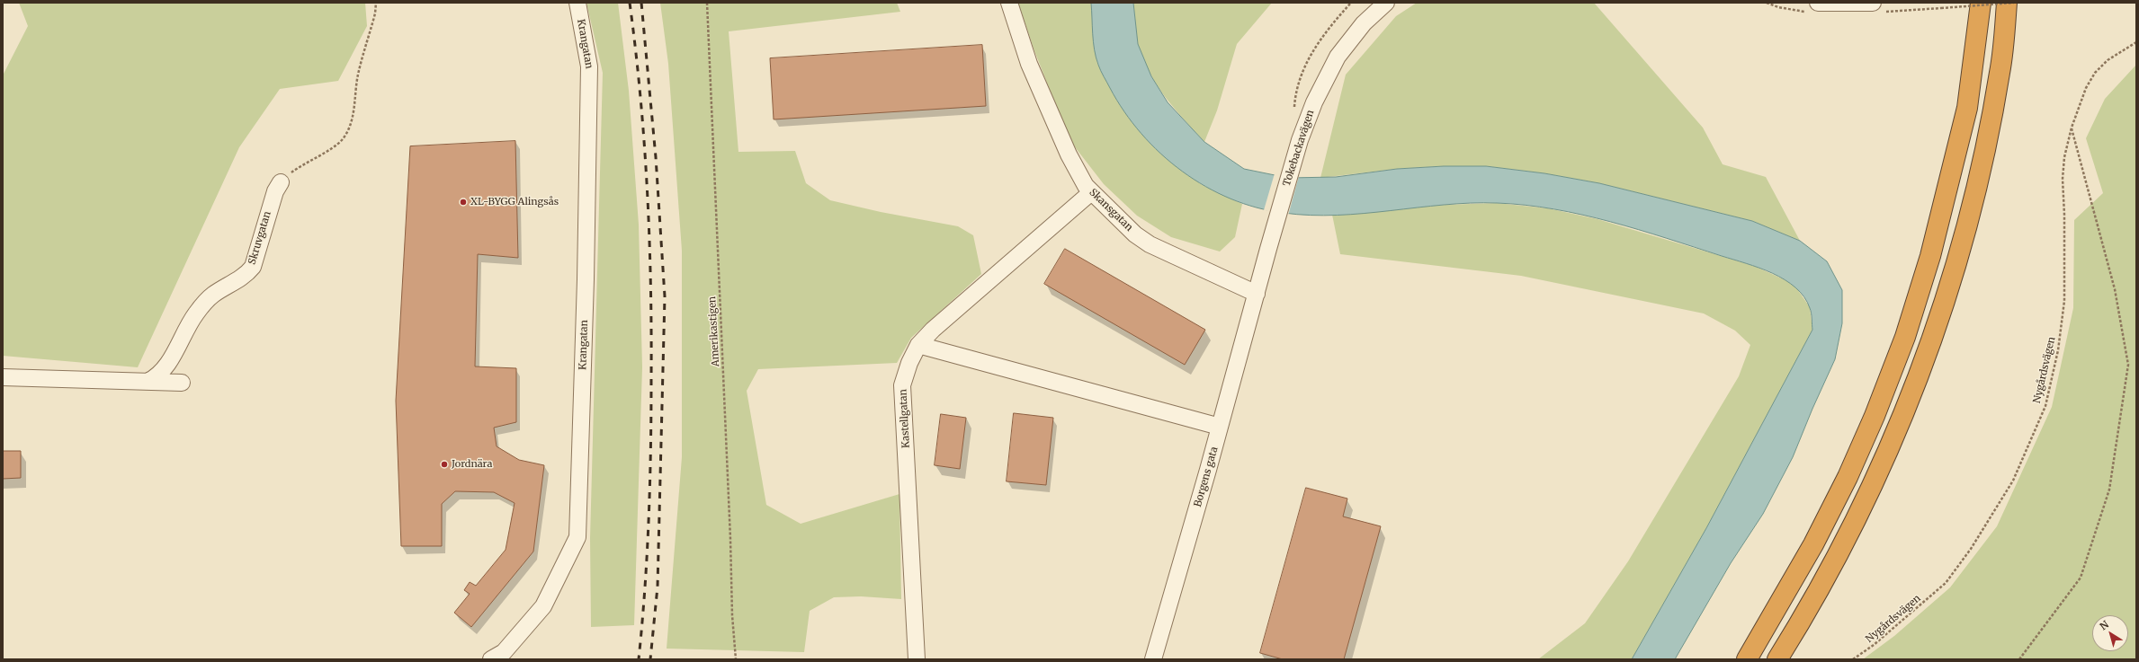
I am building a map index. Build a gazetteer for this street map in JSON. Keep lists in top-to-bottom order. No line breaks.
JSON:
{"streets":{"street":["Krangatan","Tokebackavägen","Skansgatan","Skruvgatan","Kastellgatan","Borgens gata"],"path":["Amerikastigen","Nygårdsvägen"]},"crossings":[["Tokebackavägen","Skansgatan"],["Tokebackavägen","Borgens gata"],["Skansgatan","Kastellgatan"],["Skansgatan","Borgens gata"]],"places":["XL-BYGG Alingsås","Jordnära"],"north":"top left"}
